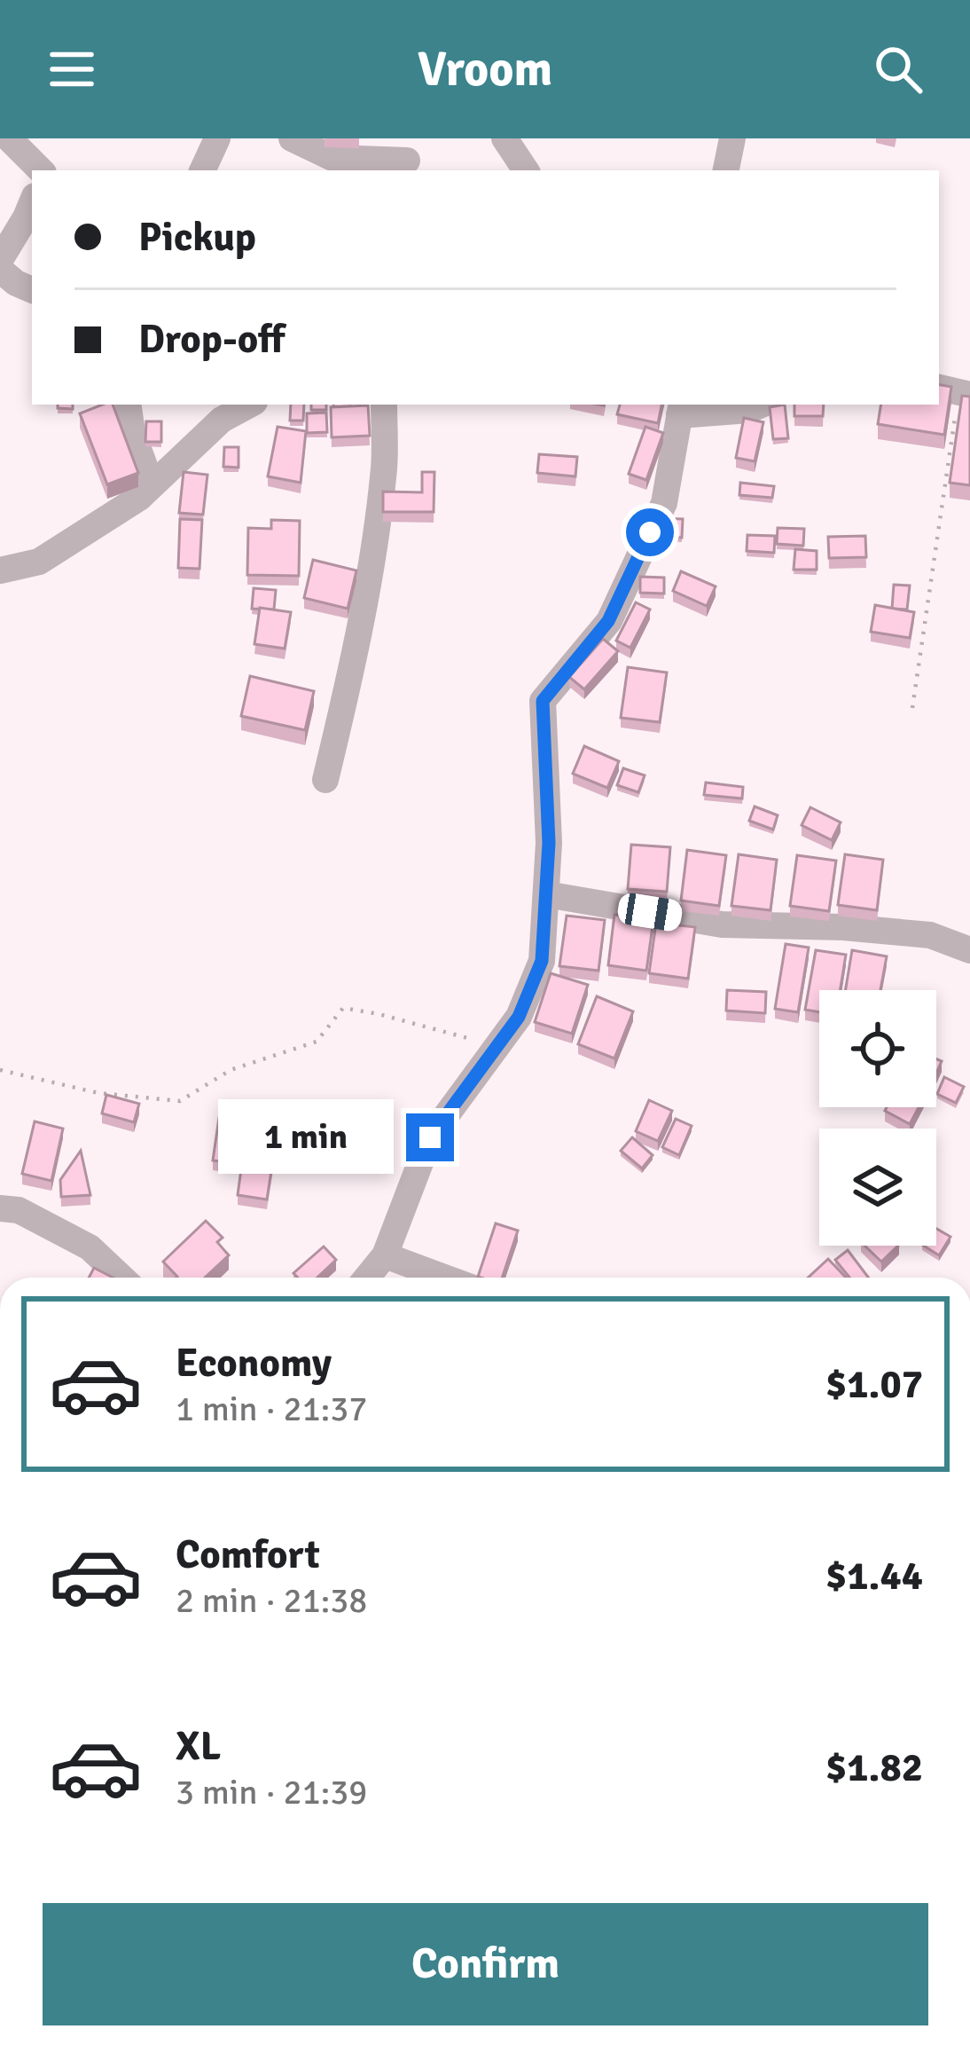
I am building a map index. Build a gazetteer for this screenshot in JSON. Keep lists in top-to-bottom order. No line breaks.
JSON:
{"page":{"header":"Vroom","banner":["Pickup","Drop-off"],"bubble":"1 min","list":[{"name":"Economy","note":"1 min · 21:37","value":"$1.07"},{"name":"Comfort","note":"2 min · 21:38","value":"$1.44"},{"name":"XL","note":"3 min · 21:39","value":"$1.82"}],"buttons":"Confirm"}}
